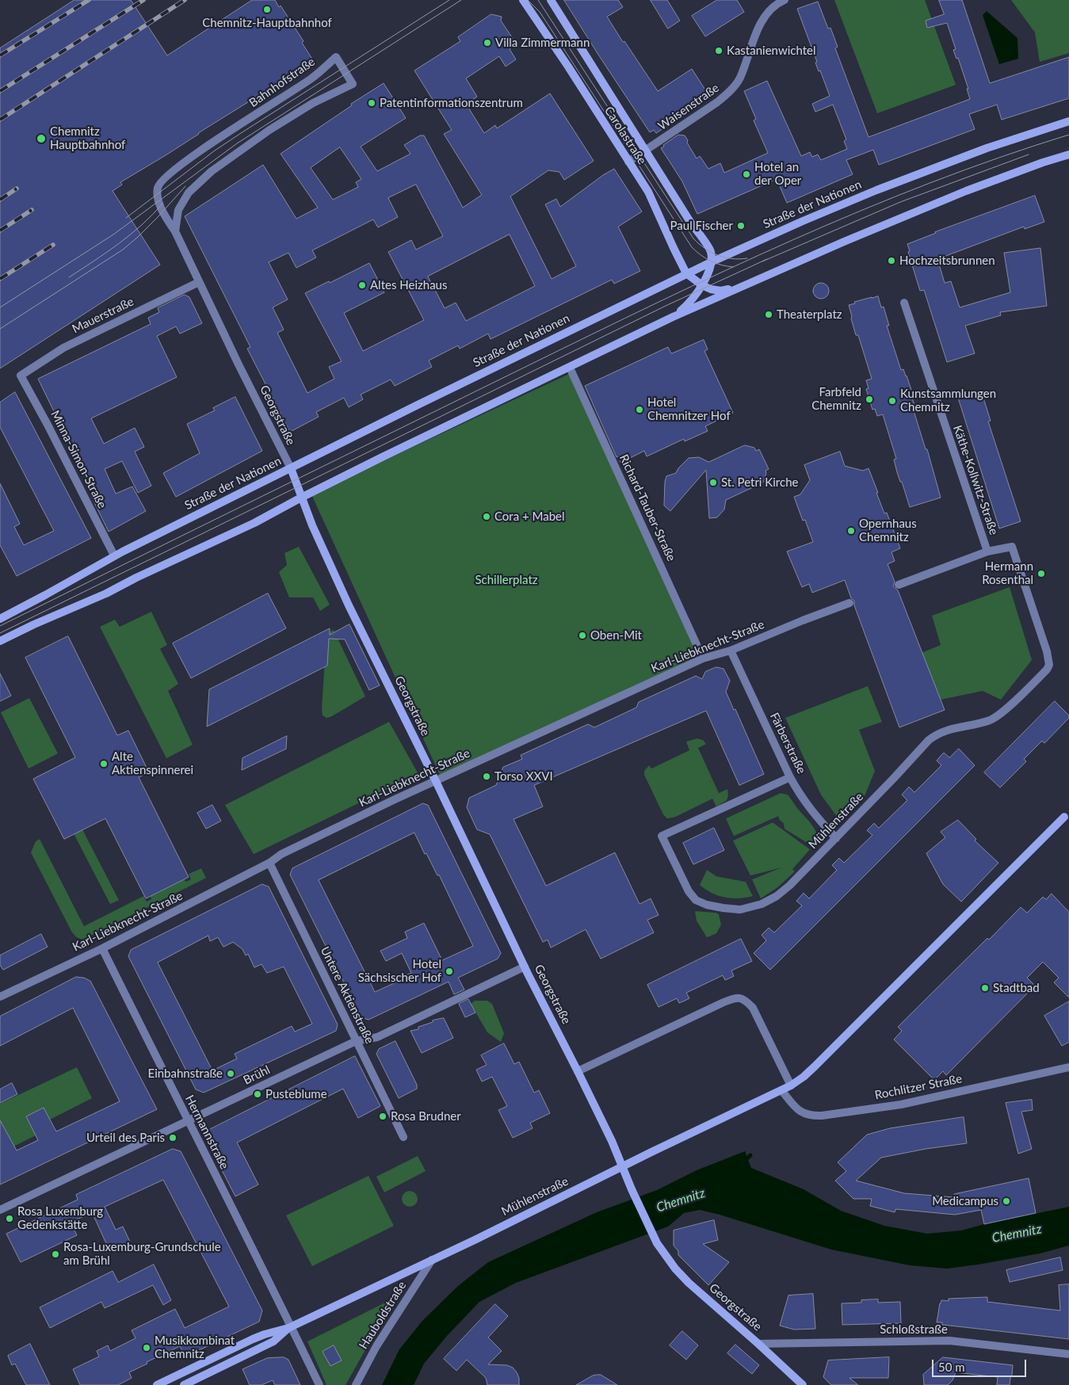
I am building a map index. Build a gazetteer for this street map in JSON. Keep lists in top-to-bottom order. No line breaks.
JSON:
{"streets":{"main road":["Carolastraße","Straße der Nationen","Georgstraße","Mühlenstraße"],"street":["Bahnhofstraße","Waisenstraße","Mauerstraße","Minna-Simon-Straße","Käthe-Kollwitz-Straße","Richard-Tauber-Straße","Karl-Liebknecht-Straße","Färberstraße","Untere Aktienstraße","Brühl","Rochlitzer Straße","Hermannstraße","Hauboldstraße","Schloßstraße"]},"crossings":[["Bahnhofstraße","Georgstraße"],["Waisenstraße","Carolastraße"],["Carolastraße","Straße der Nationen"],["Straße der Nationen","Georgstraße"],["Straße der Nationen","Minna-Simon-Straße"],["Mauerstraße","Georgstraße"],["Mauerstraße","Minna-Simon-Straße"],["Georgstraße","Karl-Liebknecht-Straße"],["Georgstraße","Mühlenstraße"],["Georgstraße","Brühl"],["Georgstraße","Schloßstraße"],["Käthe-Kollwitz-Straße","Mühlenstraße"],["Richard-Tauber-Straße","Karl-Liebknecht-Straße"],["Karl-Liebknecht-Straße","Färberstraße"],["Karl-Liebknecht-Straße","Untere Aktienstraße"],["Karl-Liebknecht-Straße","Hermannstraße"],["Färberstraße","Mühlenstraße"],["Mühlenstraße","Rochlitzer Straße"],["Mühlenstraße","Hermannstraße"],["Mühlenstraße","Hauboldstraße"],["Untere Aktienstraße","Brühl"],["Brühl","Hermannstraße"]],"water":["Chemnitz"],"parks":["Schillerplatz"],"places":["Chemnitz-Hauptbahnhof","Villa Zimmermann","Kastanienwichtel","Patentinformationszentrum","Chemnitz Hauptbahnhof","Hotel an der Oper","Paul Fischer","Hochzeitsbrunnen","Altes Heizhaus","Theaterplatz","Farbfeld Chemnitz","Kunstsammlungen Chemnitz","Hotel Chemnitzer Hof","St. Petri Kirche","Cora + Mabel","Opernhaus Chemnitz","Hermann Rosenthal","Oben-Mit","Alte Aktienspinnerei","Torso XXVI","Hotel Sächsischer Hof","Stadtbad","Einbahnstraße","Pusteblume","Rosa Brudner","Urteil des Paris","Medicampus","Rosa Luxemburg Gedenkstätte","Rosa-Luxemburg-Grundschule am Brühl","Musikkombinat Chemnitz"],"scale_bar":"50 m"}
